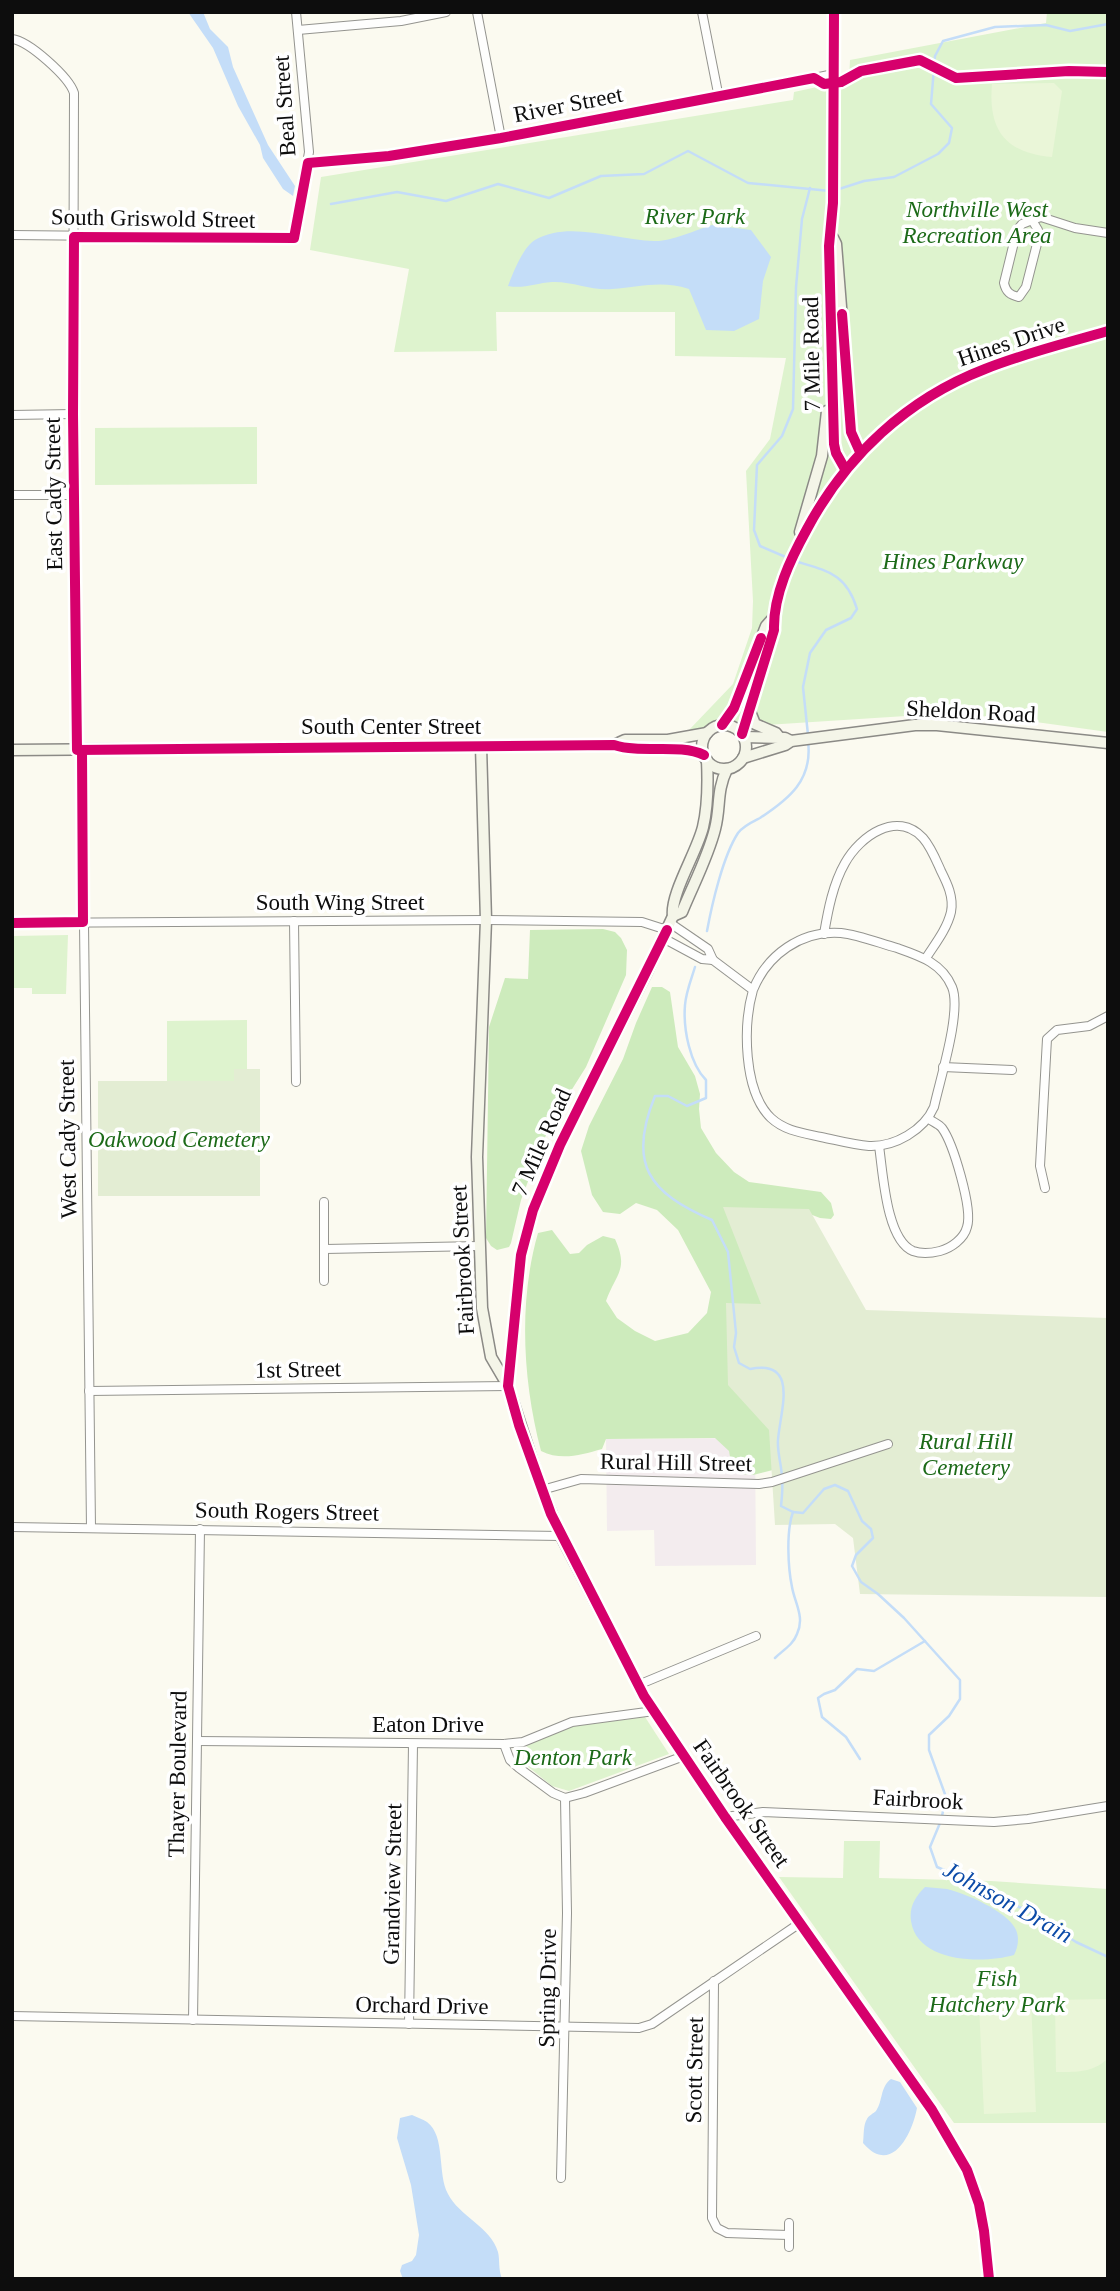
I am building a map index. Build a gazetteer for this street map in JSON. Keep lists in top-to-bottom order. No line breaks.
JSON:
{"streets":{"street":["River Street","Beal Street","South Griswold Street","Hines Drive","7 Mile Road","East Cady Street","Sheldon Road","South Center Street","South Wing Street","West Cady Street","Fairbrook Street","1st Street","Rural Hill Street","South Rogers Street","Eaton Drive","Thayer Boulevard","Fairbrook","Grandview Street","Spring Drive","Orchard Drive","Scott Street"]},"crossings":[["River Street","Beal Street"],["River Street","7 Mile Road"],["Beal Street","South Griswold Street"],["South Griswold Street","East Cady Street"],["Hines Drive","7 Mile Road"],["7 Mile Road","Sheldon Road"],["7 Mile Road","South Center Street"],["7 Mile Road","South Wing Street"],["7 Mile Road","Fairbrook Street"],["7 Mile Road","1st Street"],["East Cady Street","South Center Street"],["East Cady Street","West Cady Street"],["Sheldon Road","South Center Street"],["South Center Street","West Cady Street"],["South Center Street","Fairbrook Street"],["South Wing Street","West Cady Street"],["South Wing Street","Fairbrook Street"],["West Cady Street","1st Street"],["West Cady Street","South Rogers Street"],["Fairbrook Street","1st Street"],["Fairbrook Street","Rural Hill Street"],["Fairbrook Street","South Rogers Street"],["Fairbrook Street","Eaton Drive"],["Fairbrook Street","Fairbrook"],["Fairbrook Street","Orchard Drive"],["South Rogers Street","Thayer Boulevard"],["Eaton Drive","Thayer Boulevard"],["Eaton Drive","Grandview Street"],["Thayer Boulevard","Orchard Drive"],["Grandview Street","Orchard Drive"],["Spring Drive","Orchard Drive"],["Orchard Drive","Scott Street"]],"water":["Johnson Drain"],"parks":["Northville West Recreation Area","River Park","Hines Parkway","Oakwood Cemetery","Rural Hill Cemetery","Denton Park","Fish Hatchery Park"]}
